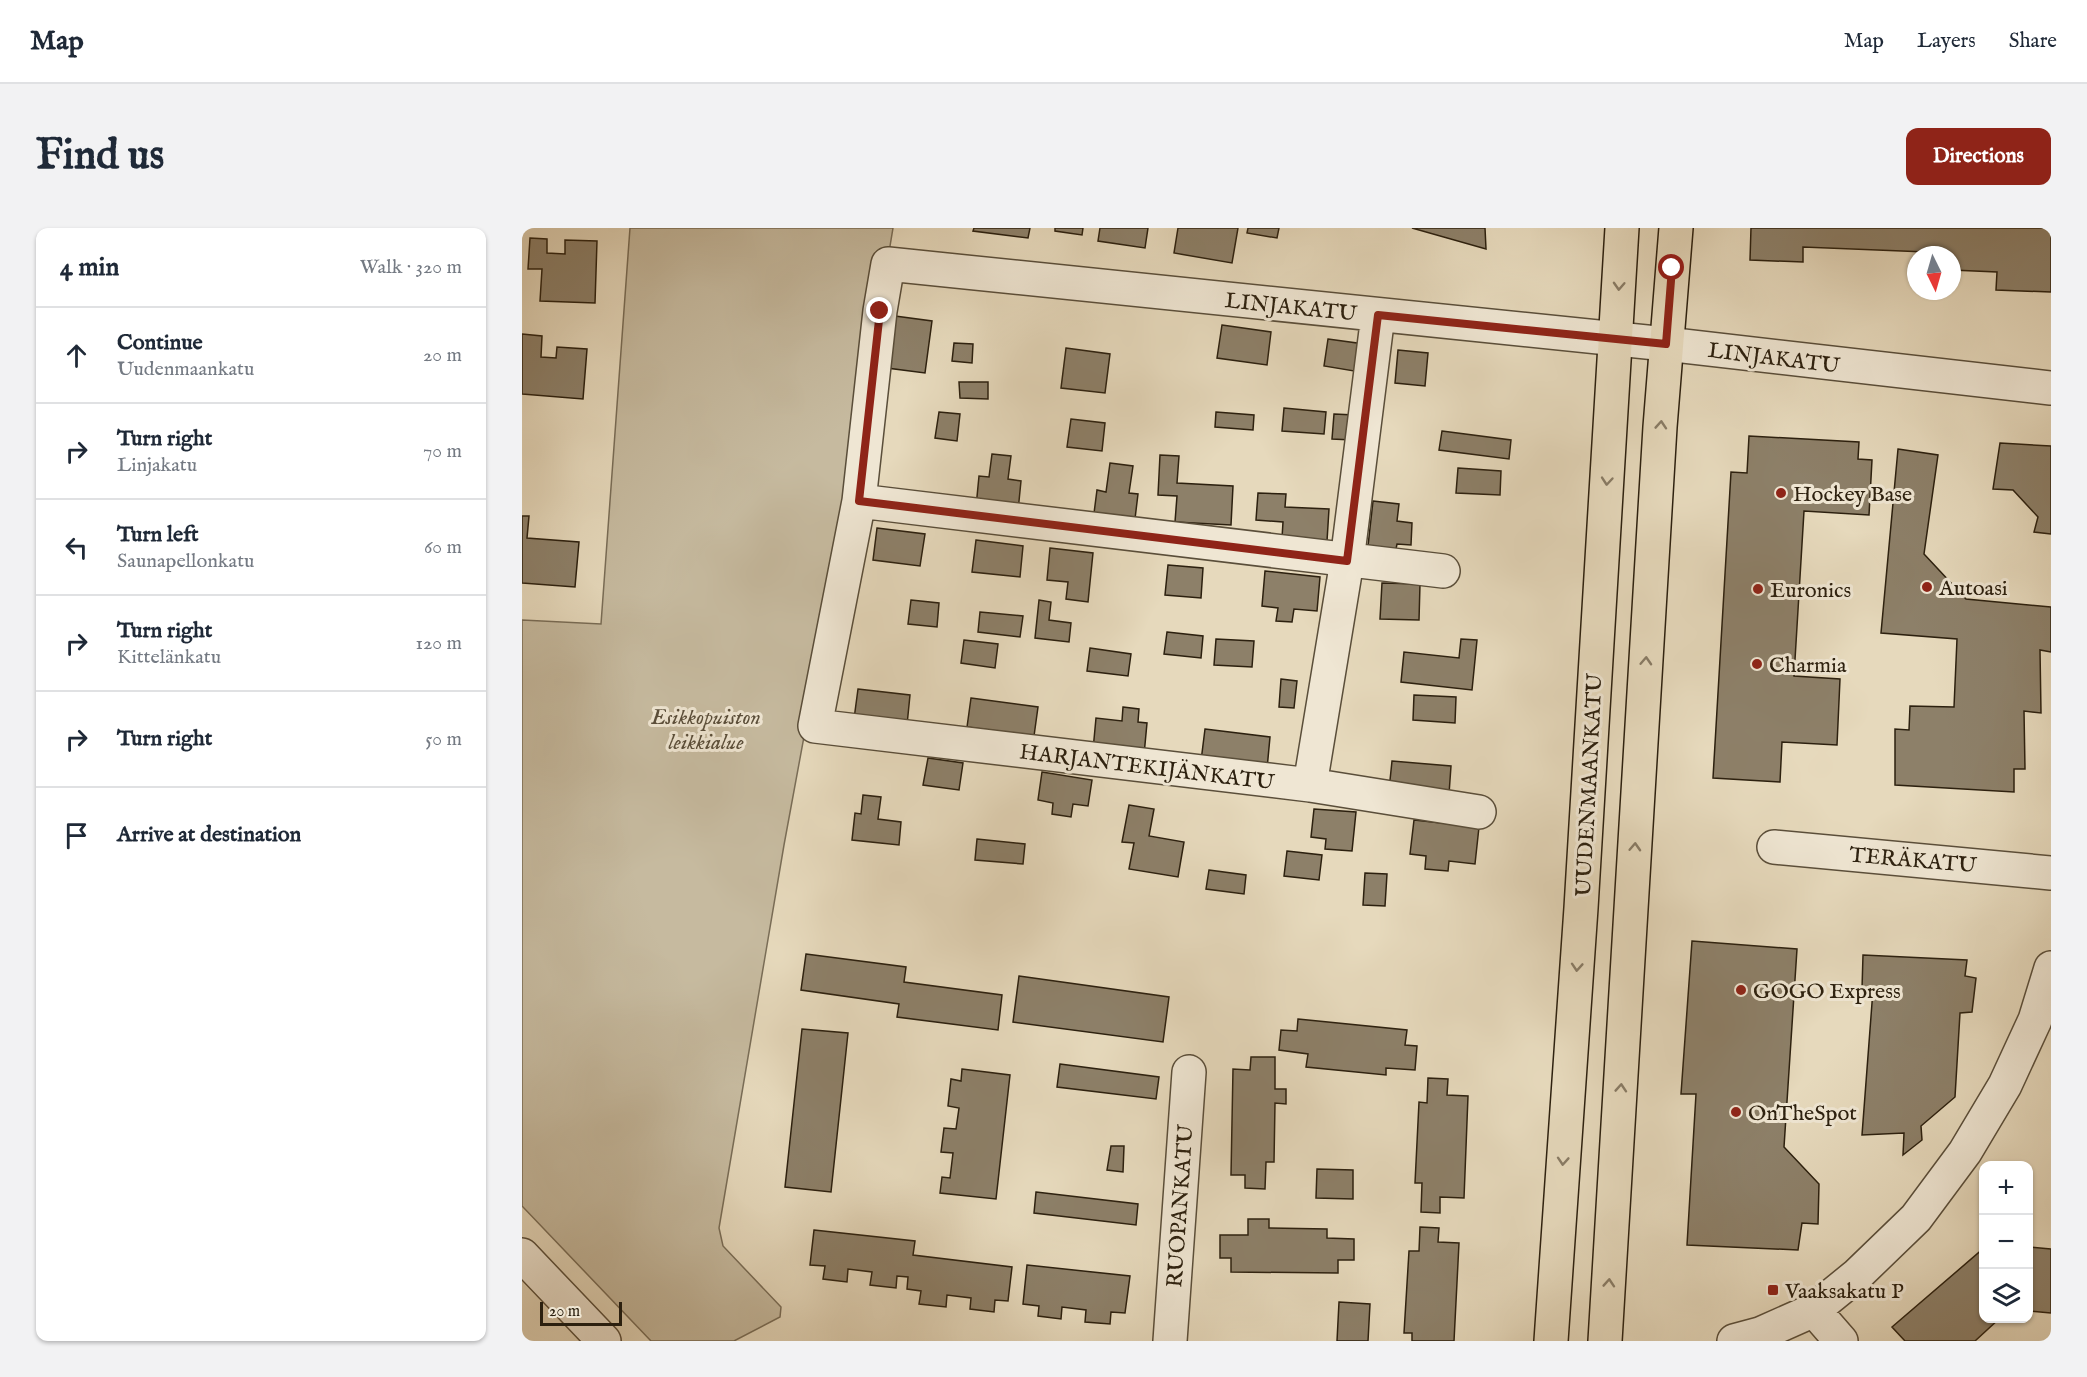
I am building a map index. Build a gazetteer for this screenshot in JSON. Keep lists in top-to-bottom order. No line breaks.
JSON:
{"streets":{"main road":["UUDENMAANKATU"],"street":["LINJAKATU","HARJANTEKIJÄNKATU","TERÄKATU","RUOPANKATU"]},"crossings":[["LINJAKATU","HARJANTEKIJÄNKATU"],["LINJAKATU","UUDENMAANKATU"]],"parks":["Esikkopuiston leikkialue"],"places":{"other":["Hockey Base","Autoasi","Euronics","Charmia","GOGO Express","OnTheSpot"],"transit":["Vaaksakatu P"]},"scale_bar":"20 m","north":"bottom","page":{"header":"Map","nav":["Map","Layers","Share"],"buttons":"Directions","title":"Find us","heading":["4 min","Walk · 320 m"],"list":[["Continue","Uudenmaankatu","20 m"],["Turn right","Linjakatu","70 m"],["Turn left","Saunapellonkatu","60 m"],["Turn right","Kittelänkatu","120 m"],["Turn right","50 m"],"Arrive at destination"],"map_buttons":["+","−"],"scale":"20 m"}}
